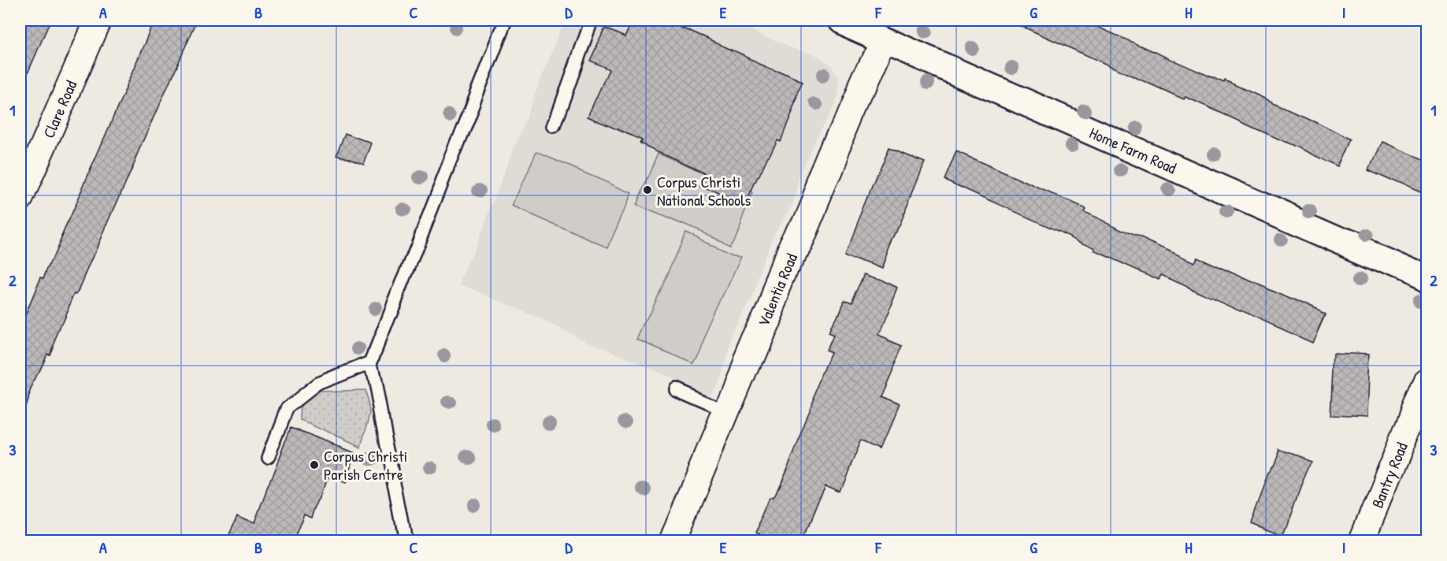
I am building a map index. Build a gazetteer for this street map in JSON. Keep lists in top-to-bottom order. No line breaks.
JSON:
{"streets":{"street":["Clare Road","Home Farm Road","Valentia Road","Bantry Road"]},"crossings":[["Home Farm Road","Valentia Road"]],"places":["Corpus Christi National Schools","Corpus Christi Parish Centre"],"grid":{"columns":["A","B","C","D","E","F","G","H","I"],"rows":["1","2","3"]}}
